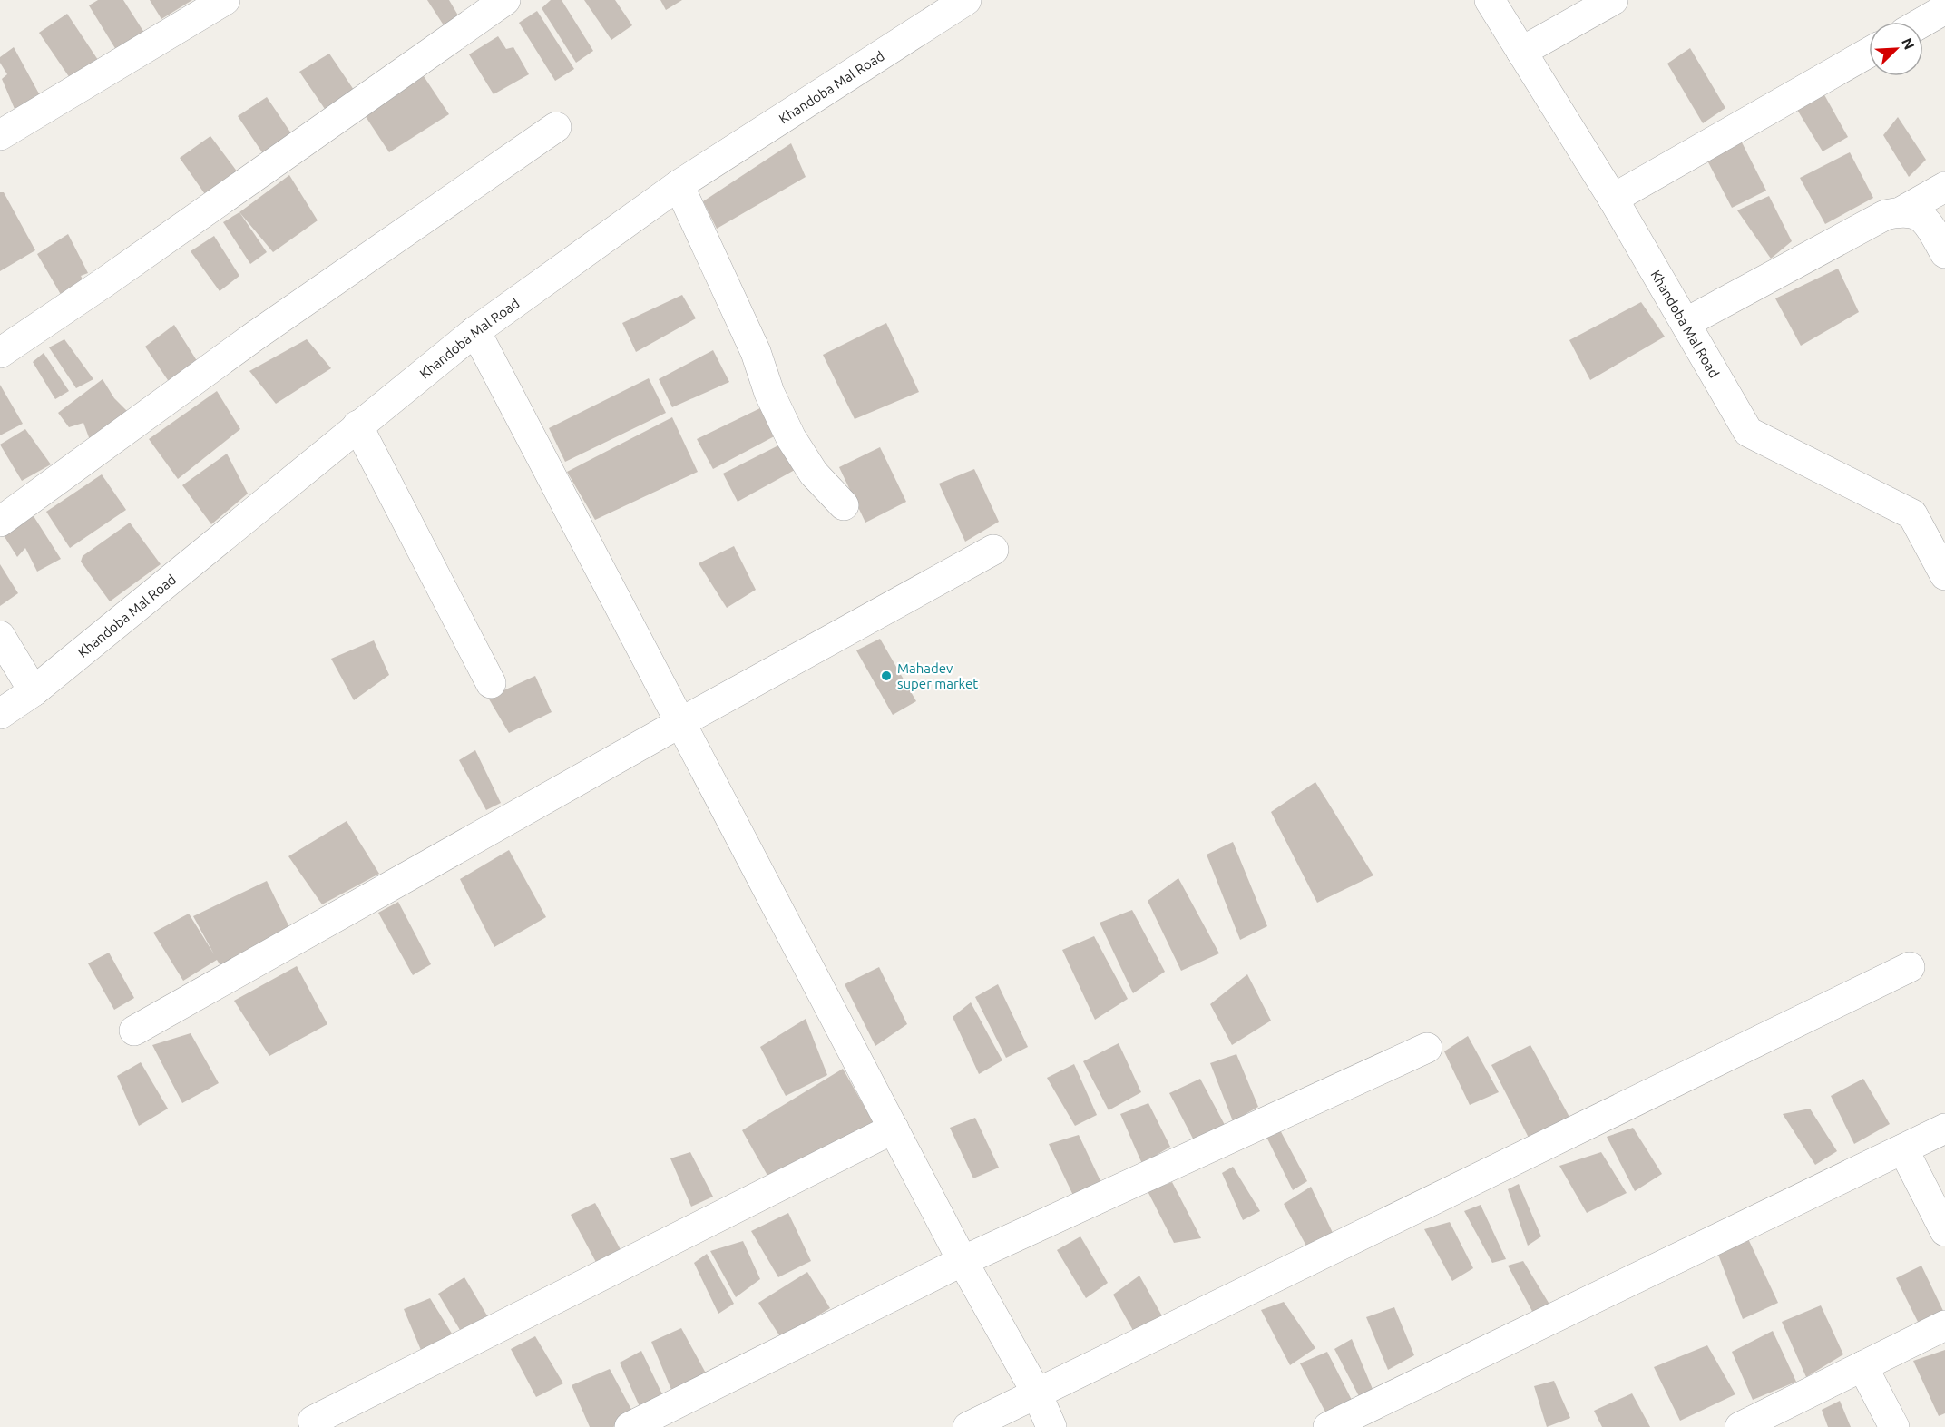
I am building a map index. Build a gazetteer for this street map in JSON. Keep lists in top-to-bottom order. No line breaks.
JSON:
{"streets":{"street":["Khandoba Mal Road"]},"places":["Mahadev super market"],"north":"top right"}
